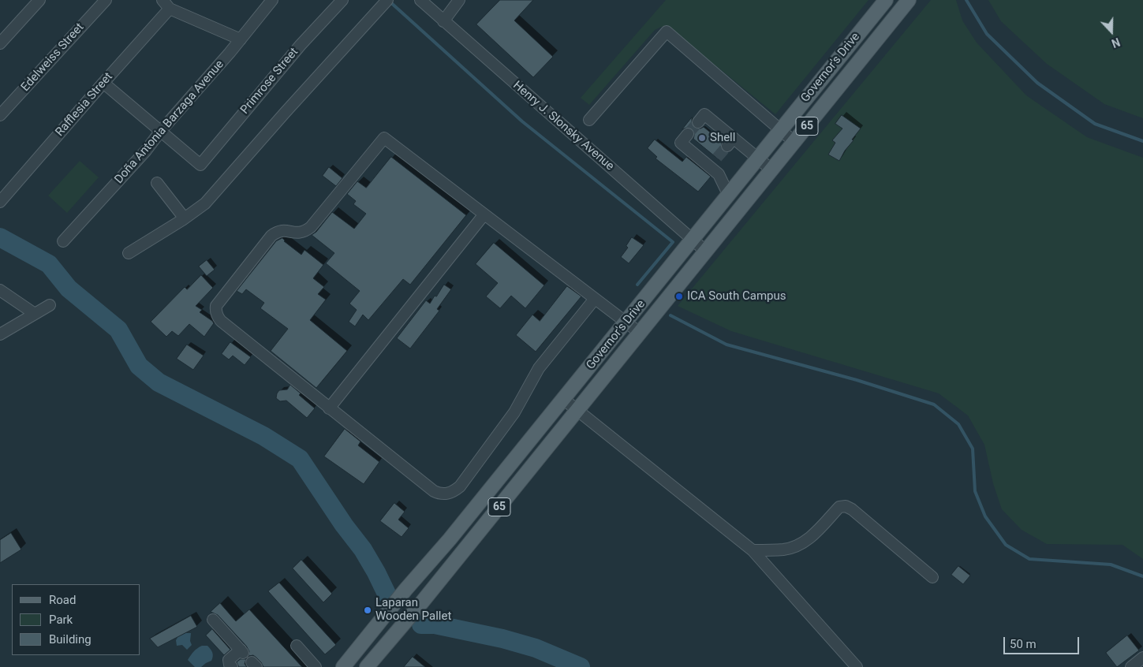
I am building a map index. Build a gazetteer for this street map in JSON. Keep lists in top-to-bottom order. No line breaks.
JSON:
{"streets":{"main road":["Governor's Drive","65"],"street":["Edelweiss Street","Primrose Street","Rafflesia Street","Doña Antonia Barzaga Avenue","Henry J. Slonsky Avenue"]},"crossings":[["Governor's Drive","Henry J. Slonsky Avenue"],["Primrose Street","Doña Antonia Barzaga Avenue"]],"places":["Shell","ICA South Campus","Laparan Wooden Pallet"],"legend":["Road","Park","Building"],"scale_bar":"50 m","north":"bottom"}
